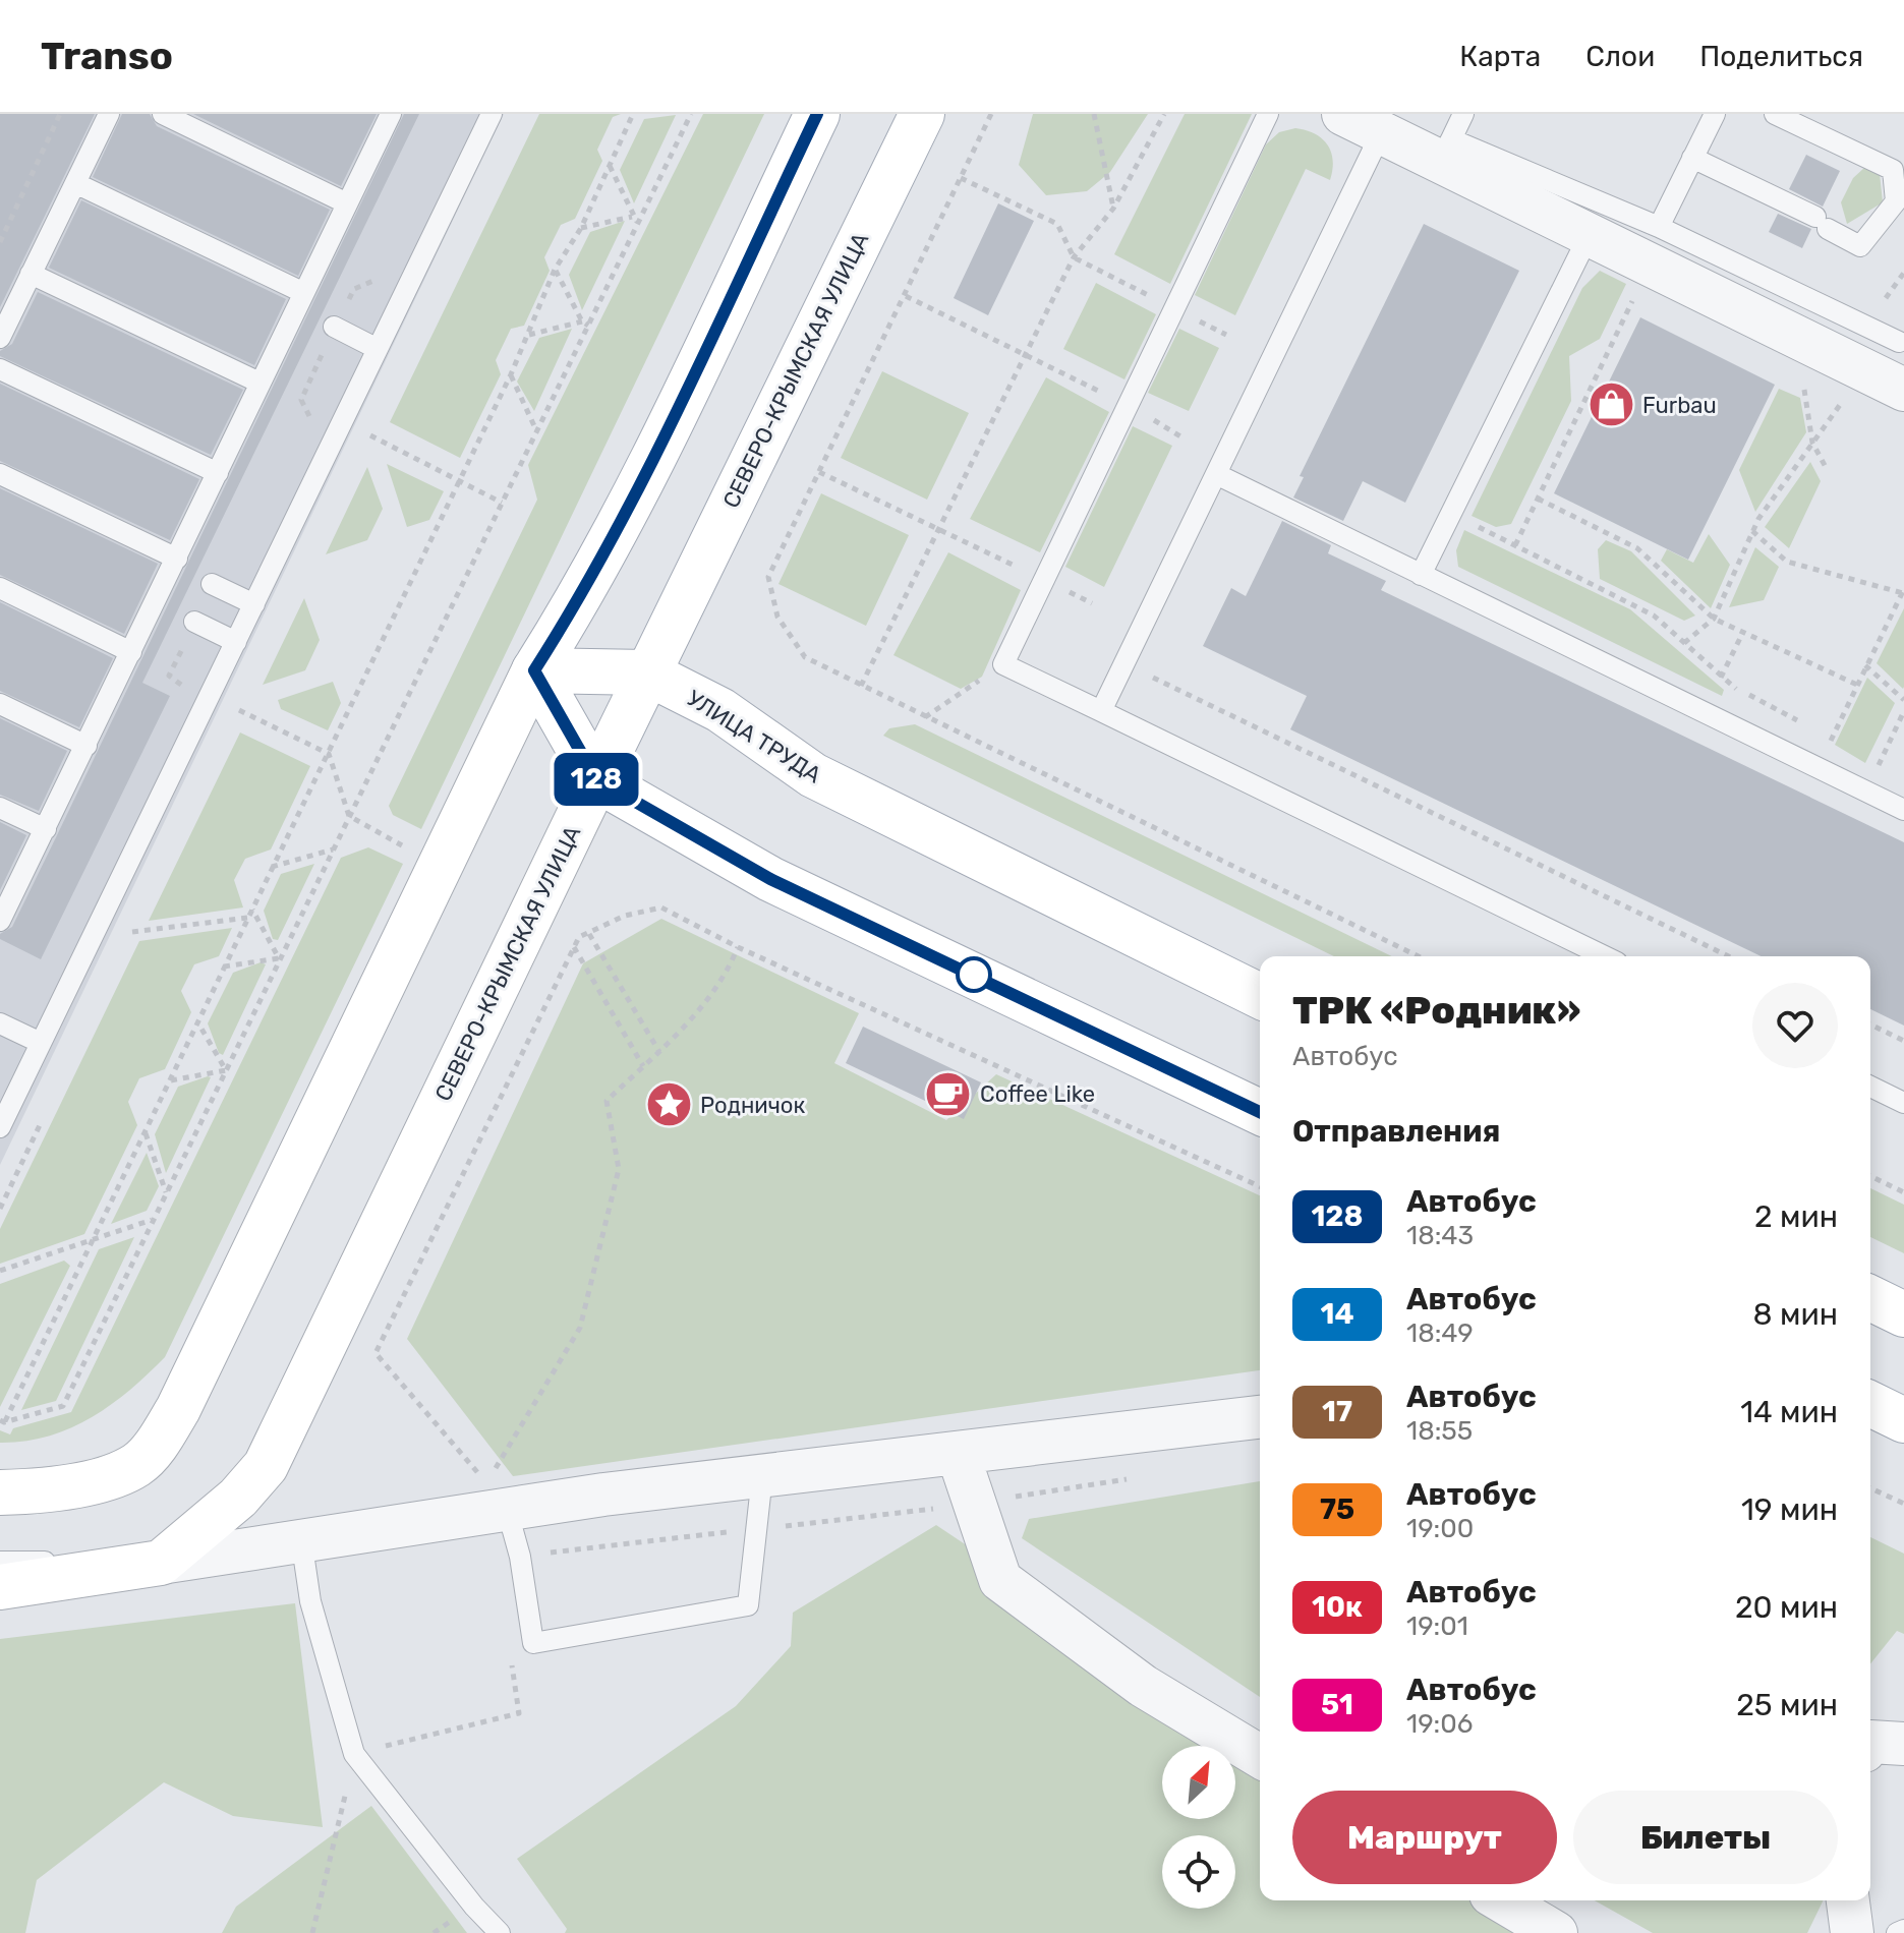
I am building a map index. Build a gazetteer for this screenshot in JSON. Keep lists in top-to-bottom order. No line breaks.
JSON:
{"streets":{"main road":["СЕВЕРО-КРЫМСКАЯ УЛИЦА","УЛИЦА ТРУДА"]},"crossings":[["СЕВЕРО-КРЫМСКАЯ УЛИЦА","УЛИЦА ТРУДА"]],"places":{"shop":["Furbau"],"cafe":["Coffee Like"],"place":["Родничок"]},"lines":["bus line 128"],"north":"top right","page":{"header":"Transo","nav":["Карта","Слои","Поделиться"],"on_map":"128","heading":[["ТРК «Родник»","Автобус"],"Отправления"],"list":[{"mark":"128","name":"Автобус","note":"18:43","value":"2 мин"},{"mark":"14","name":"Автобус","note":"18:49","value":"8 мин"},{"mark":"17","name":"Автобус","note":"18:55","value":"14 мин"},{"mark":"75","name":"Автобус","note":"19:00","value":"19 мин"},{"mark":"10к","name":"Автобус","note":"19:01","value":"20 мин"},{"mark":"51","name":"Автобус","note":"19:06","value":"25 мин"}],"buttons":["Маршрут","Билеты"]}}
